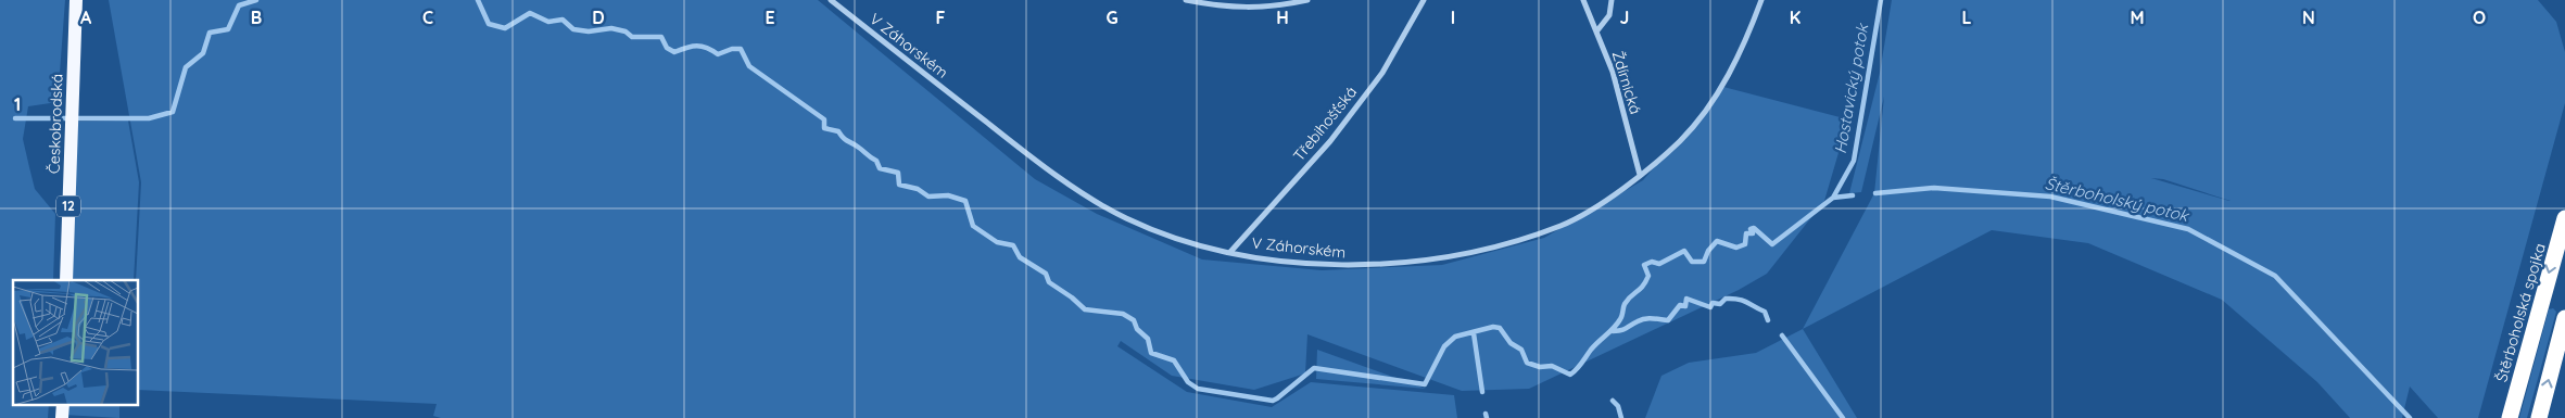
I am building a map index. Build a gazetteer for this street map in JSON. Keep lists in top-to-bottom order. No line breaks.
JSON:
{"streets":{"highway":["Štěrboholská spojka"],"main road":["Českobrodská","12"],"street":["V Záhorském","Ždírnická","Třebihošťská"]},"crossings":[["V Záhorském","Ždírnická"],["V Záhorském","Třebihošťská"]],"water":["Hostavický potok","Štěrboholský potok"],"grid":{"columns":["A","B","C","D","E","F","G","H","I","J","K","L","M","N","O"],"rows":["1"]}}
